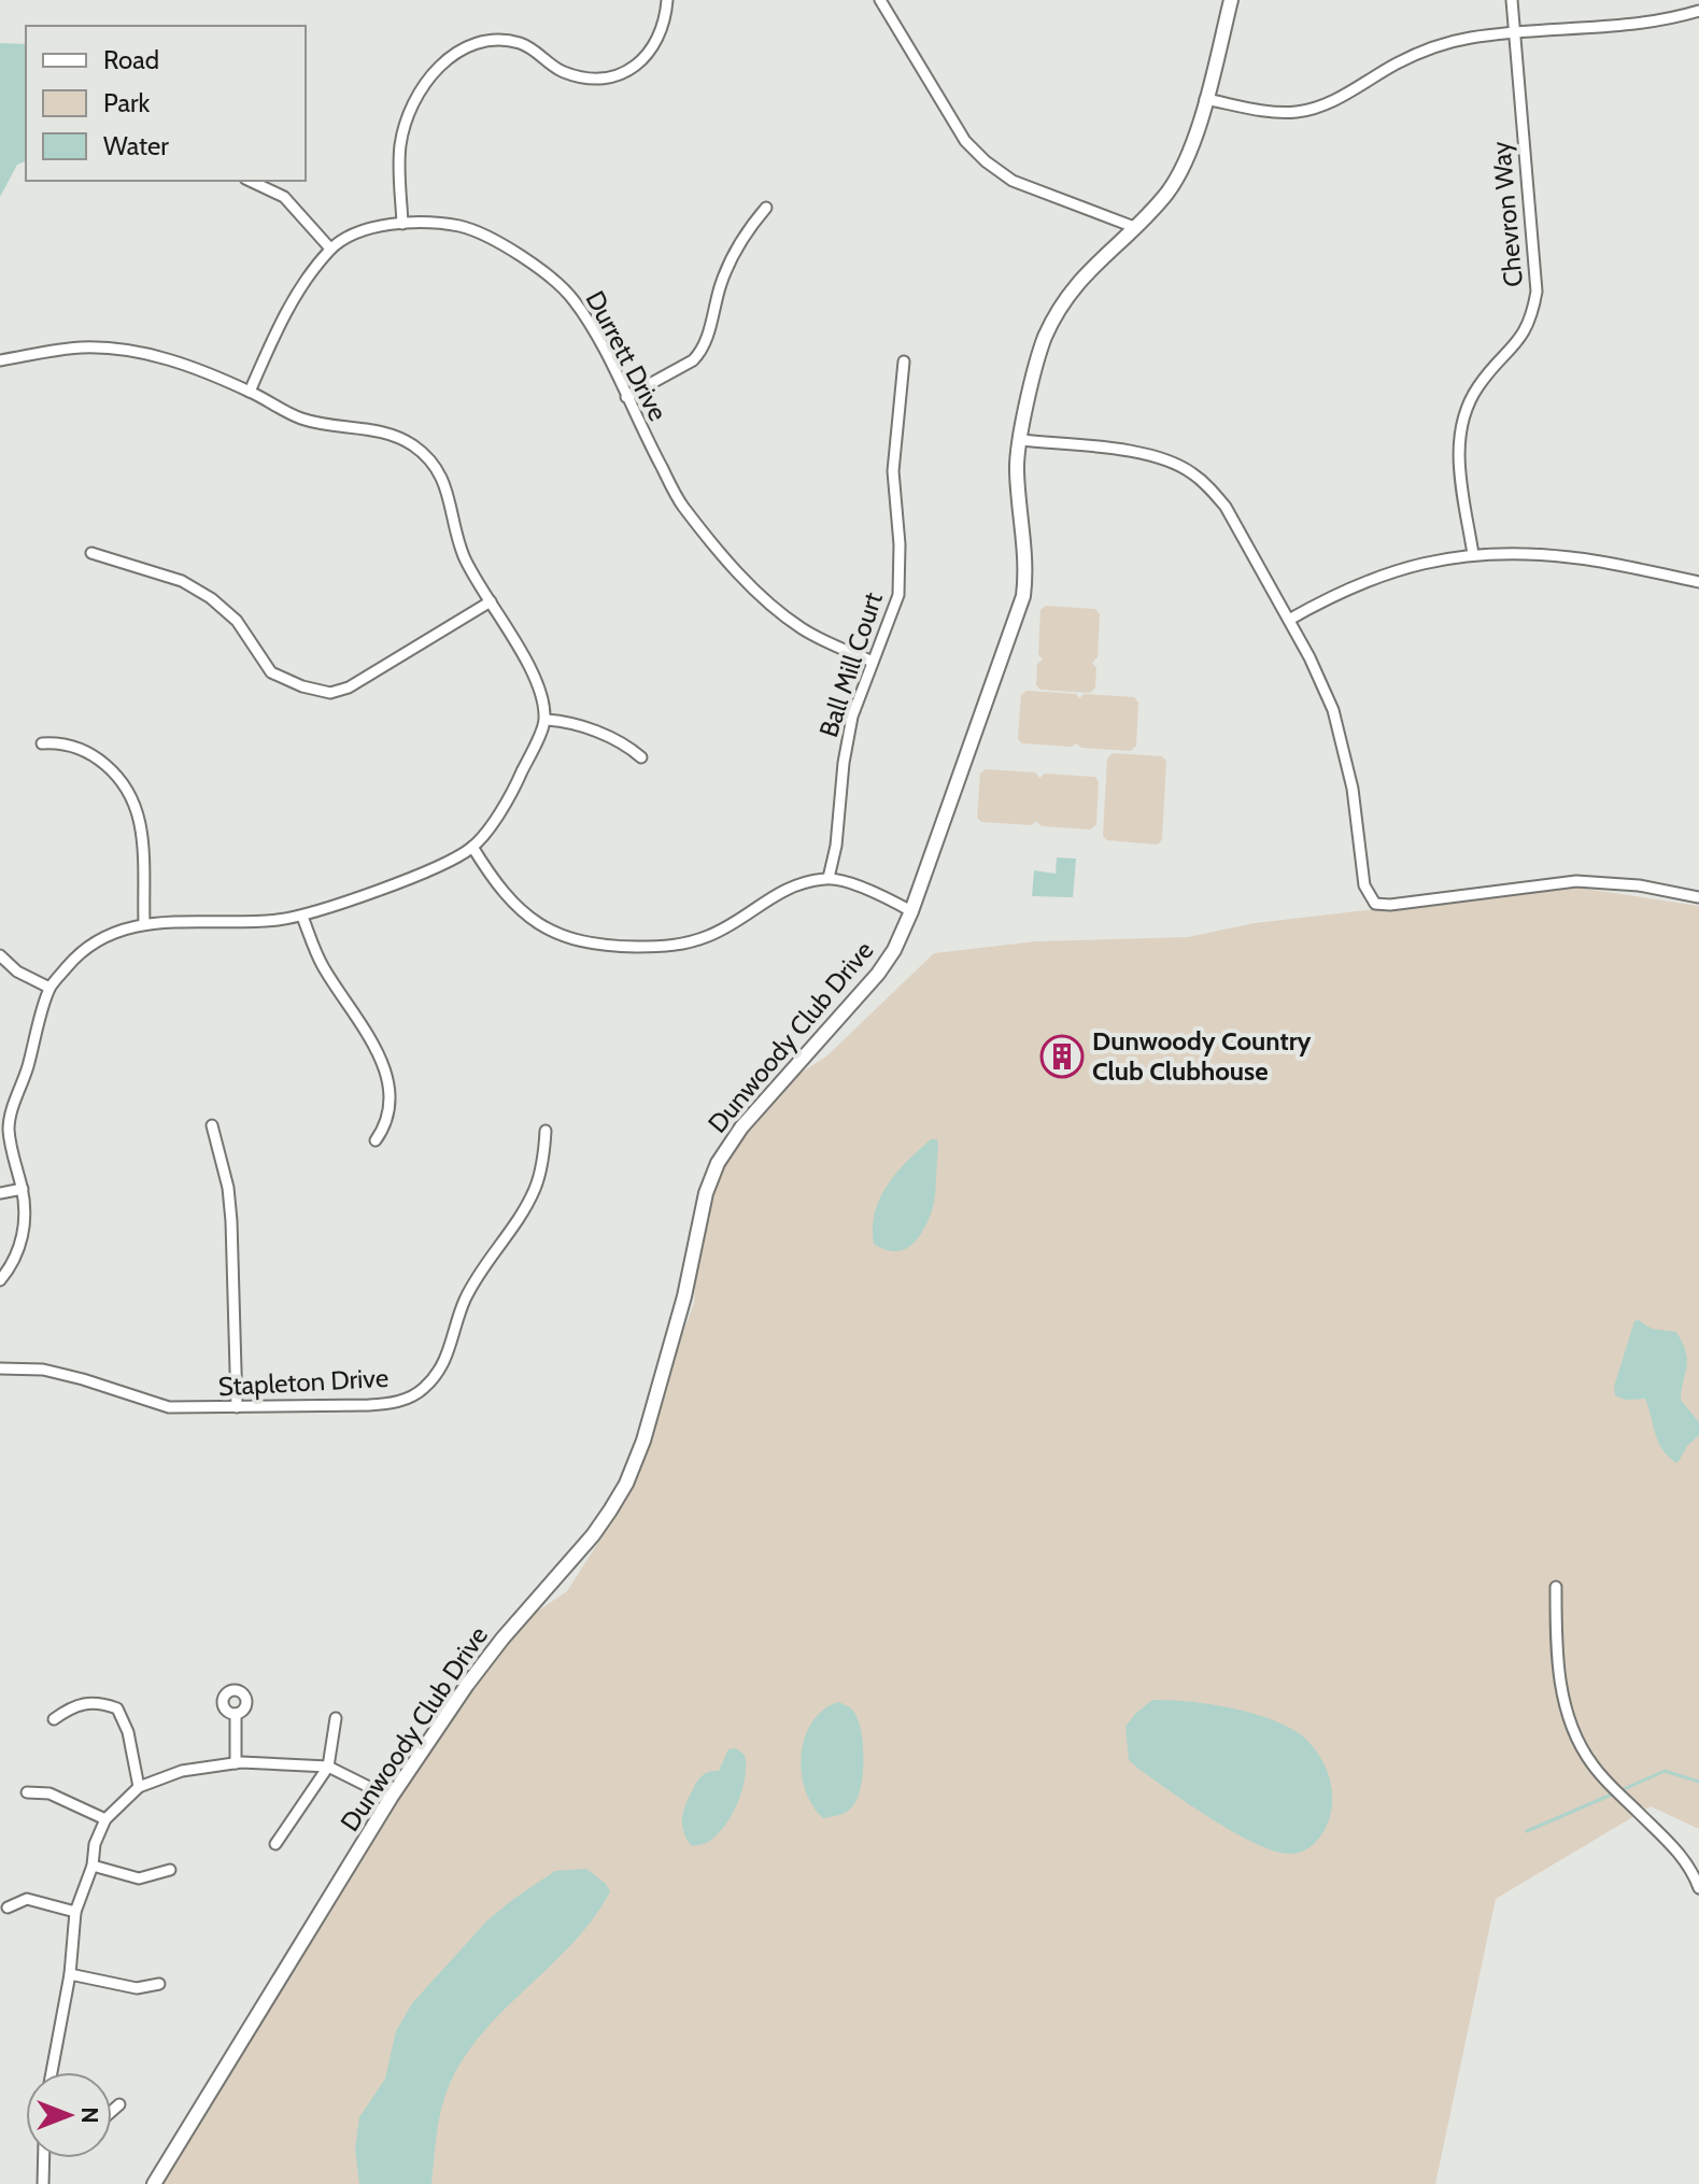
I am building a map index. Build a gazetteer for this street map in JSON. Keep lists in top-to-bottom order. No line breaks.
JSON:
{"streets":{"street":["Chevron Way","Durrett Drive","Ball Mill Court","Dunwoody Club Drive","Stapleton Drive"]},"crossings":[["Durrett Drive","Ball Mill Court"]],"places":{"building":["Dunwoody Country Club Clubhouse"]},"legend":["Road","Park","Water"],"north":"right"}
